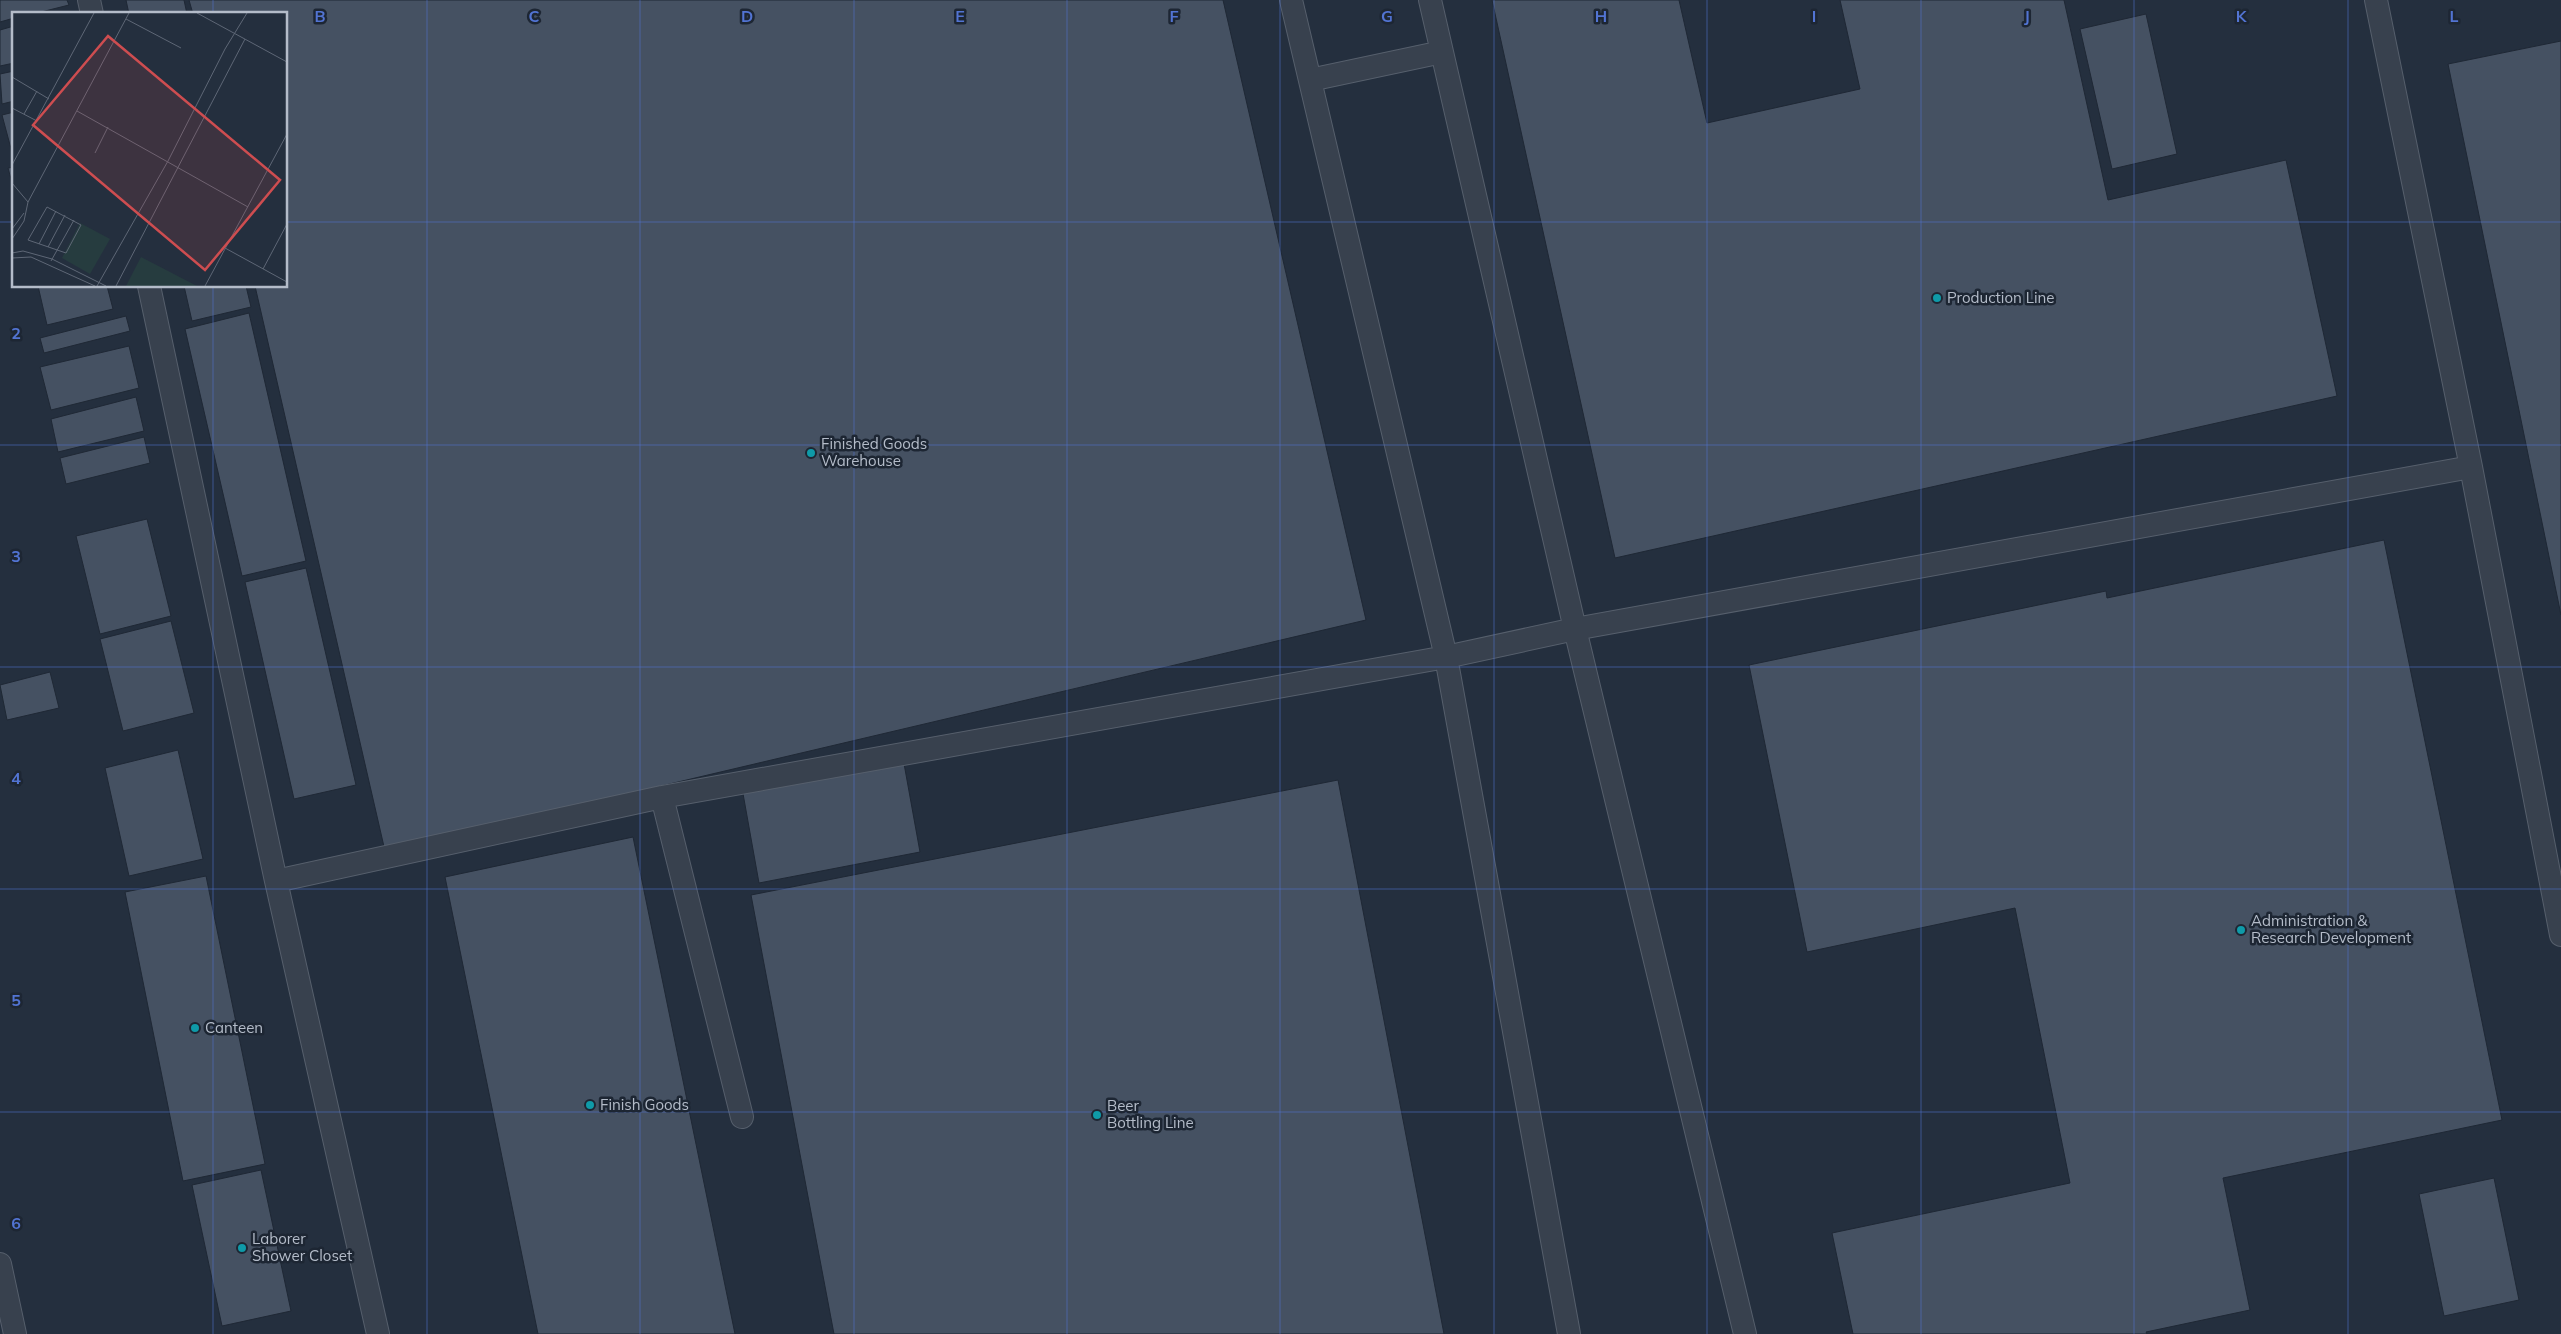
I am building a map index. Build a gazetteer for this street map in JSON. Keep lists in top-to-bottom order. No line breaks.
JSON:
{"places":["Production Line","Finished Goods Warehouse","Administration & Research Development","Canteen","Finish Goods","Beer Bottling Line","Laborer Shower Closet"],"grid":{"columns":["B","C","D","E","F","G","H","I","J","K","L"],"rows":["2","3","4","5","6"]}}
